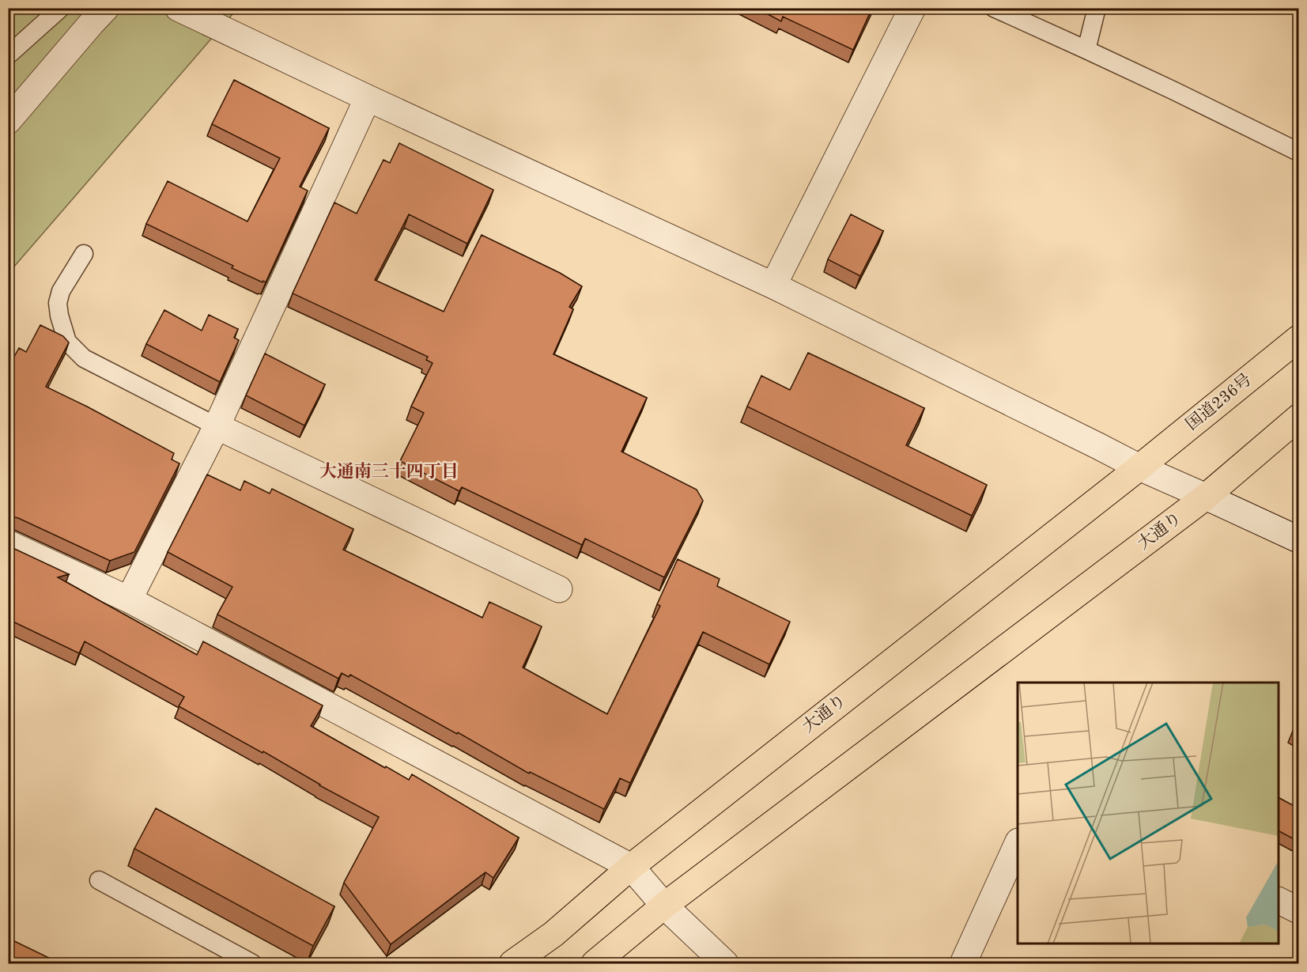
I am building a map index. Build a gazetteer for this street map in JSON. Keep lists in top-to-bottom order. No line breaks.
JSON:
{"streets":{"highway":["国道236号","大通り"]},"crossings":[["国道236号","大通り"]],"districts":["大通南三十四丁目"]}
